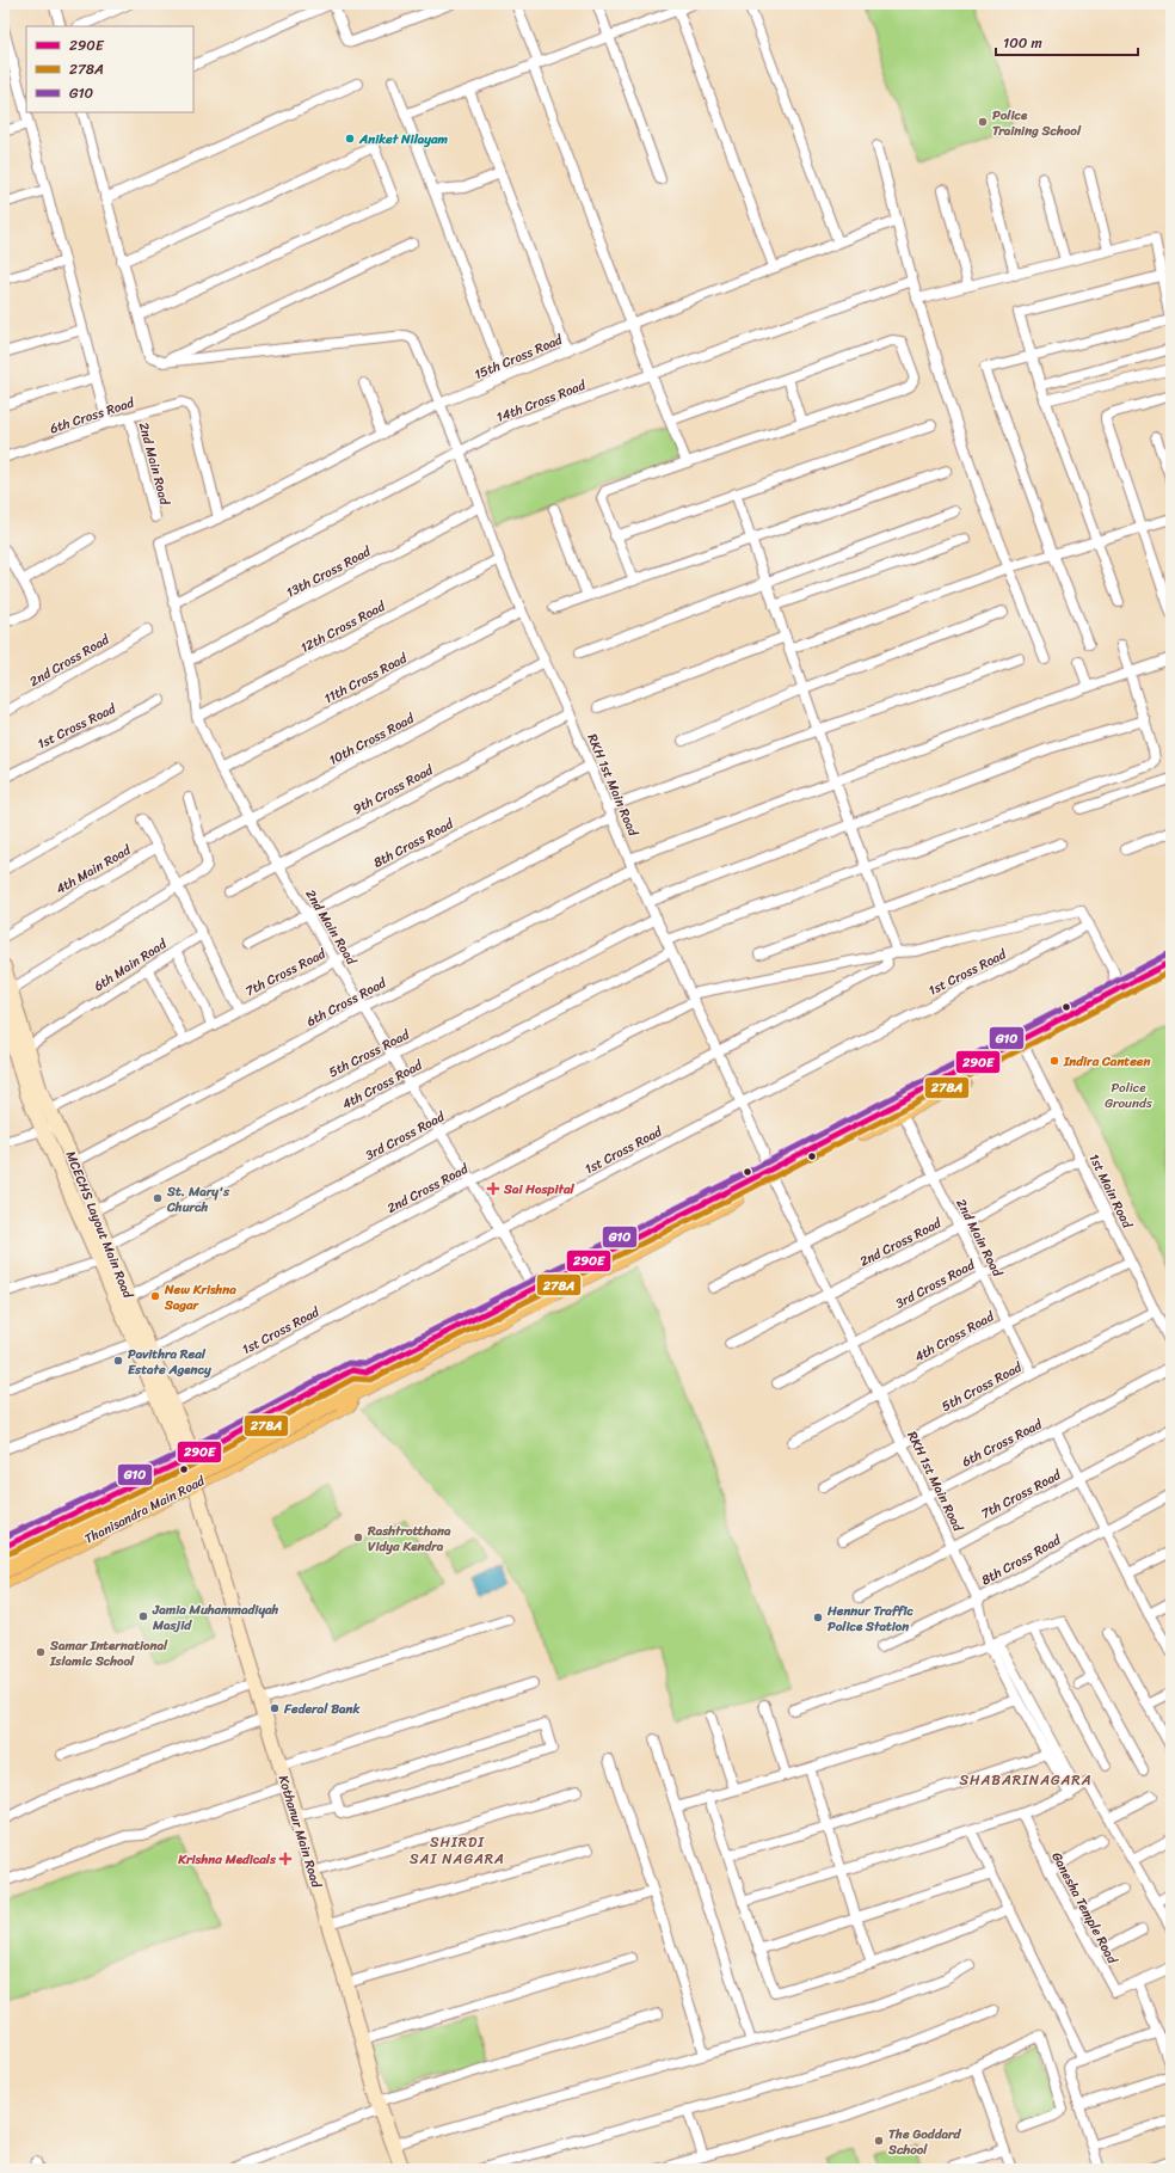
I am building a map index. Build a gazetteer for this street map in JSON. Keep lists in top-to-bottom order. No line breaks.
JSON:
{"streets":{"main road":["MCECHS Layout Main Road","Thanisandra Main Road","Kothanur Main Road"],"street":["15th Cross Road","14th Cross Road","6th Cross Road","2nd Main Road","13th Cross Road","12th Cross Road","2nd Cross Road","11th Cross Road","1st Cross Road","10th Cross Road","RKH 1st Main Road","9th Cross Road","8th Cross Road","4th Main Road","6th Main Road","7th Cross Road","5th Cross Road","4th Cross Road","3rd Cross Road","1st Main Road","Ganesha Temple Road"]},"crossings":[["15th Cross Road","6th Cross Road"],["15th Cross Road","2nd Main Road"],["15th Cross Road","RKH 1st Main Road"],["14th Cross Road","2nd Main Road"],["14th Cross Road","RKH 1st Main Road"],["6th Cross Road","2nd Main Road"],["6th Cross Road","RKH 1st Main Road"],["6th Cross Road","MCECHS Layout Main Road"],["2nd Main Road","13th Cross Road"],["2nd Main Road","12th Cross Road"],["2nd Main Road","2nd Cross Road"],["2nd Main Road","11th Cross Road"],["2nd Main Road","1st Cross Road"],["2nd Main Road","10th Cross Road"],["2nd Main Road","9th Cross Road"],["2nd Main Road","8th Cross Road"],["2nd Main Road","7th Cross Road"],["2nd Main Road","5th Cross Road"],["2nd Main Road","4th Cross Road"],["2nd Main Road","3rd Cross Road"],["2nd Main Road","Thanisandra Main Road"],["13th Cross Road","RKH 1st Main Road"],["12th Cross Road","RKH 1st Main Road"],["2nd Cross Road","RKH 1st Main Road"],["2nd Cross Road","3rd Cross Road"],["2nd Cross Road","1st Main Road"],["2nd Cross Road","MCECHS Layout Main Road"],["11th Cross Road","RKH 1st Main Road"],["1st Cross Road","RKH 1st Main Road"],["1st Cross Road","3rd Cross Road"],["1st Cross Road","MCECHS Layout Main Road"],["10th Cross Road","RKH 1st Main Road"],["RKH 1st Main Road","9th Cross Road"],["RKH 1st Main Road","8th Cross Road"],["RKH 1st Main Road","7th Cross Road"],["RKH 1st Main Road","5th Cross Road"],["RKH 1st Main Road","4th Cross Road"],["RKH 1st Main Road","3rd Cross Road"],["RKH 1st Main Road","Thanisandra Main Road"],["6th Main Road","MCECHS Layout Main Road"],["7th Cross Road","MCECHS Layout Main Road"],["5th Cross Road","1st Main Road"],["5th Cross Road","MCECHS Layout Main Road"],["4th Cross Road","1st Main Road"],["4th Cross Road","MCECHS Layout Main Road"],["3rd Cross Road","1st Main Road"],["3rd Cross Road","MCECHS Layout Main Road"],["1st Main Road","Thanisandra Main Road"],["MCECHS Layout Main Road","Thanisandra Main Road"],["MCECHS Layout Main Road","Kothanur Main Road"],["Thanisandra Main Road","Kothanur Main Road"]],"districts":["SHABARINAGARA","SHIRDI SAI NAGARA"],"parks":["Police Grounds"],"places":{"other":["Police Training School","Aniket Nilayam","Indira Canteen","St. Mary's Church","New Krishna Sagar","Pavithra Real Estate Agency","Rashtrotthana Vidya Kendra","Jamia Muhammadiyah Masjid","Hennur Traffic Police Station","Samar International Islamic School","Federal Bank","The Goddard School"],"health":["Sai Hospital","Krishna Medicals"]},"lines":["transit line G10","transit line 290E","transit line 278A"],"legend":["290E","278A","G10"],"scale_bar":"100 m"}
